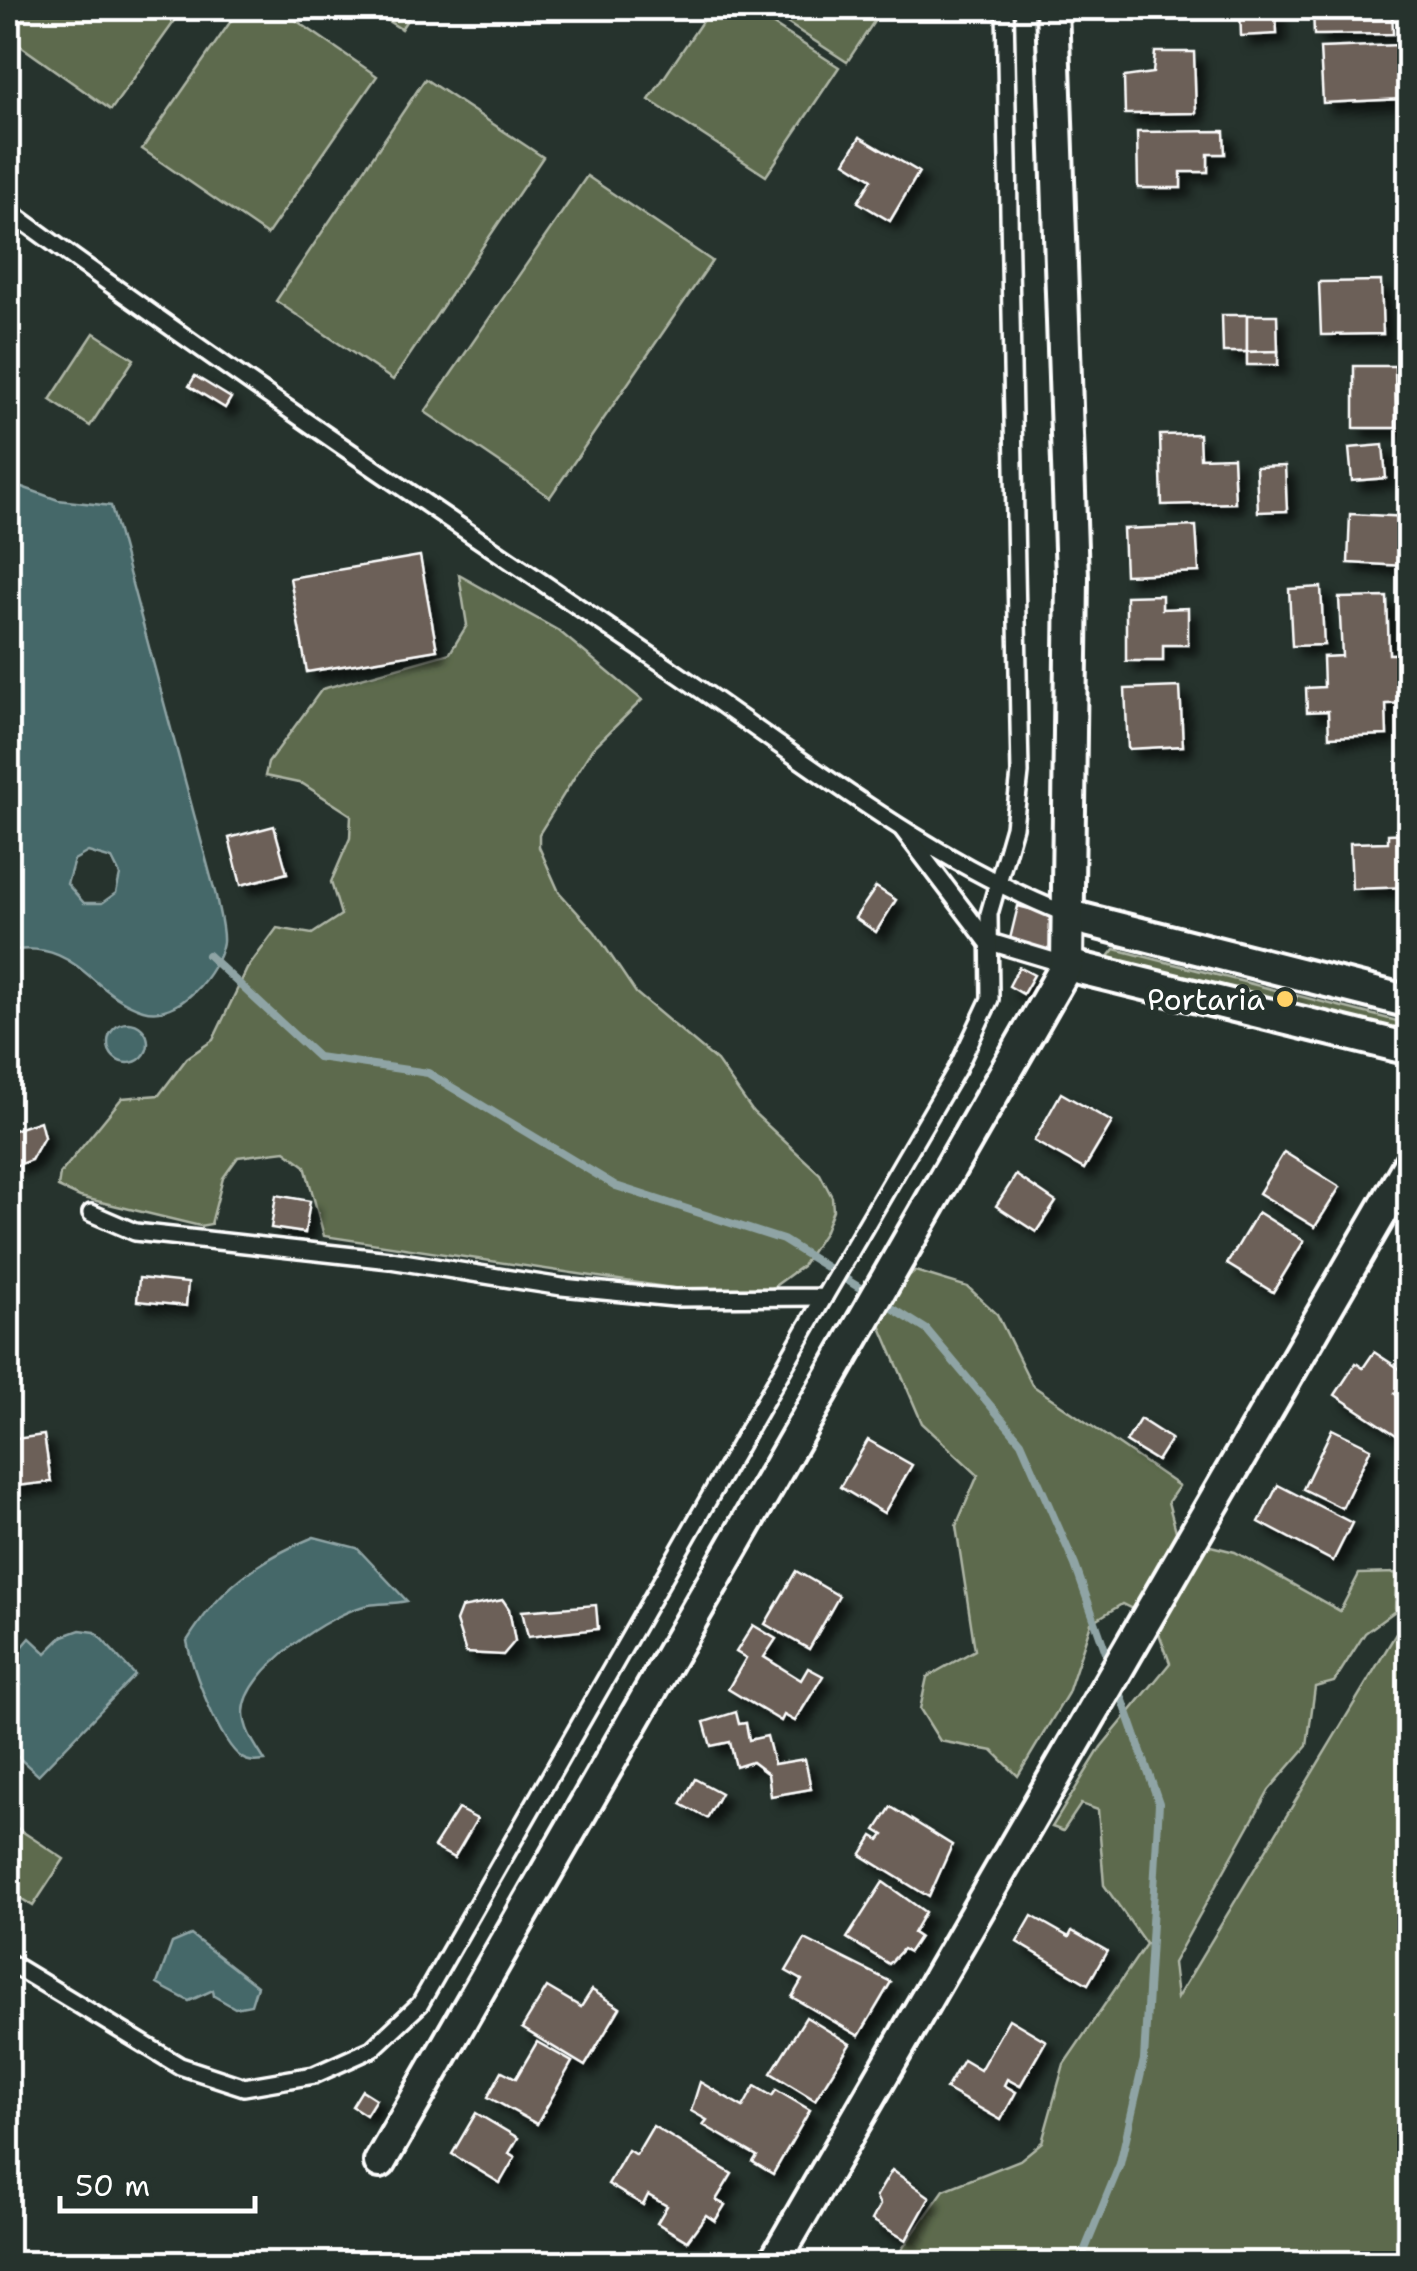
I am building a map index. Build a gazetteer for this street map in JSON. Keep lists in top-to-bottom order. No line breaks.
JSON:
{"places":["Portaria"],"scale_bar":"50 m"}
